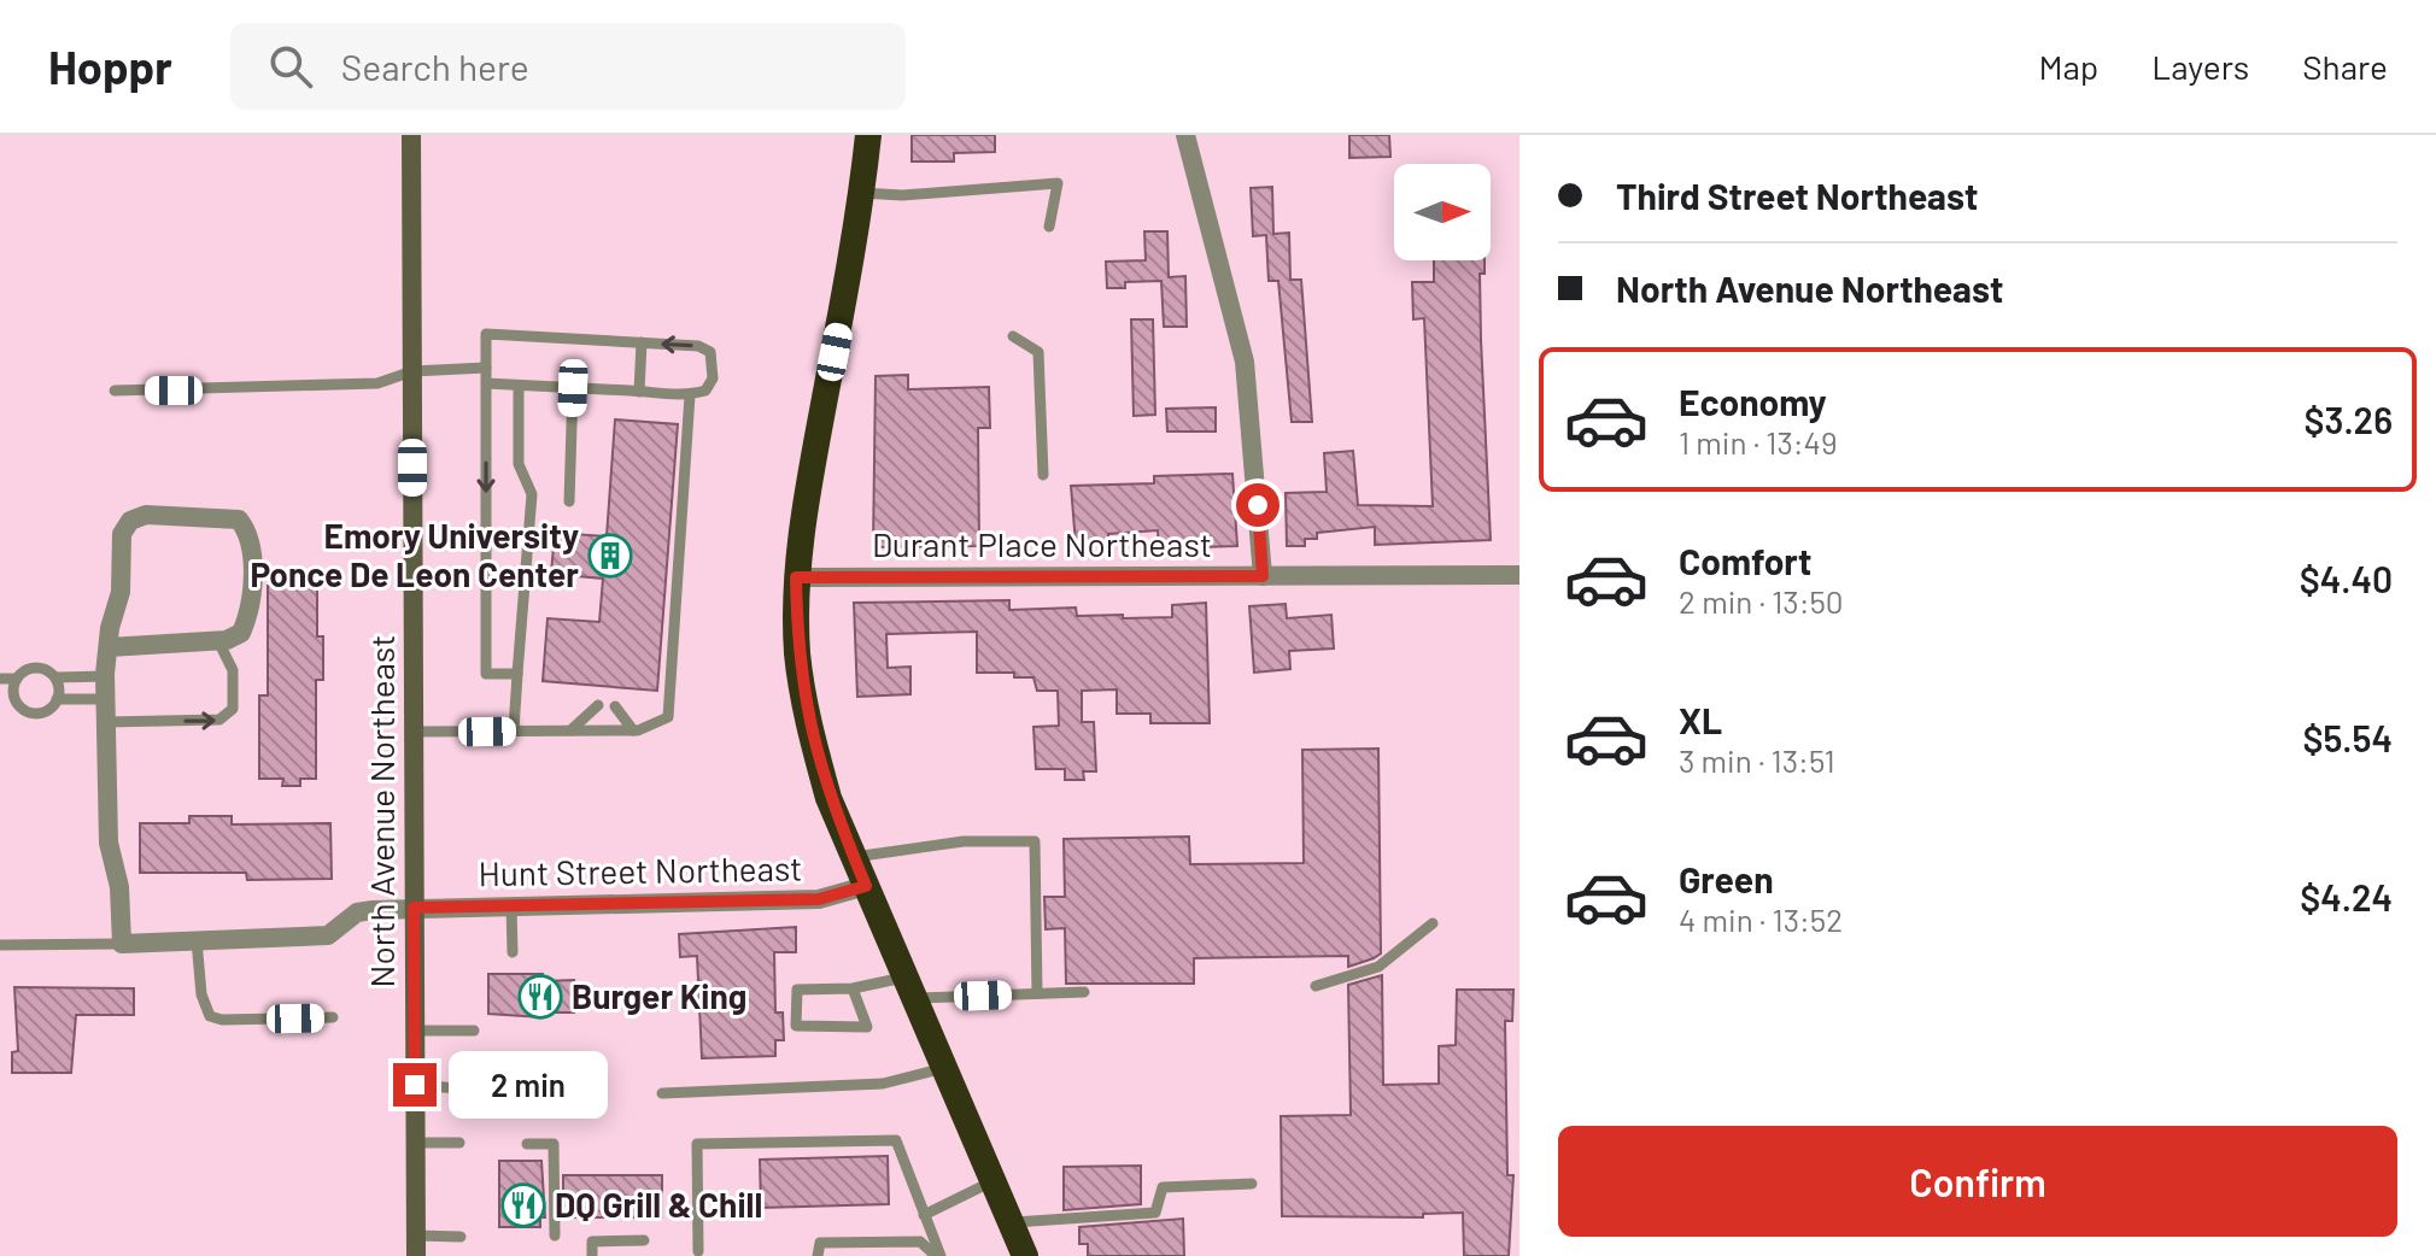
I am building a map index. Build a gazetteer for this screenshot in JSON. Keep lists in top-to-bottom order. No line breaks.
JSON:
{"streets":{"main road":["North Avenue Northeast"],"street":["Durant Place Northeast","Hunt Street Northeast"]},"crossings":[["North Avenue Northeast","Hunt Street Northeast"]],"places":{"building":["Emory University Ponce De Leon Center"],"restaurant":["Burger King","DQ Grill & Chill"]},"north":"right","page":{"header":"Hoppr","search":"Search here","nav":["Map","Layers","Share"],"banner":["Third Street Northeast","North Avenue Northeast"],"list":[{"name":"Economy","note":"1 min · 13:49","value":"$3.26"},{"name":"Comfort","note":"2 min · 13:50","value":"$4.40"},{"name":"XL","note":"3 min · 13:51","value":"$5.54"},{"name":"Green","note":"4 min · 13:52","value":"$4.24"}],"bubble":"2 min","buttons":"Confirm"}}
